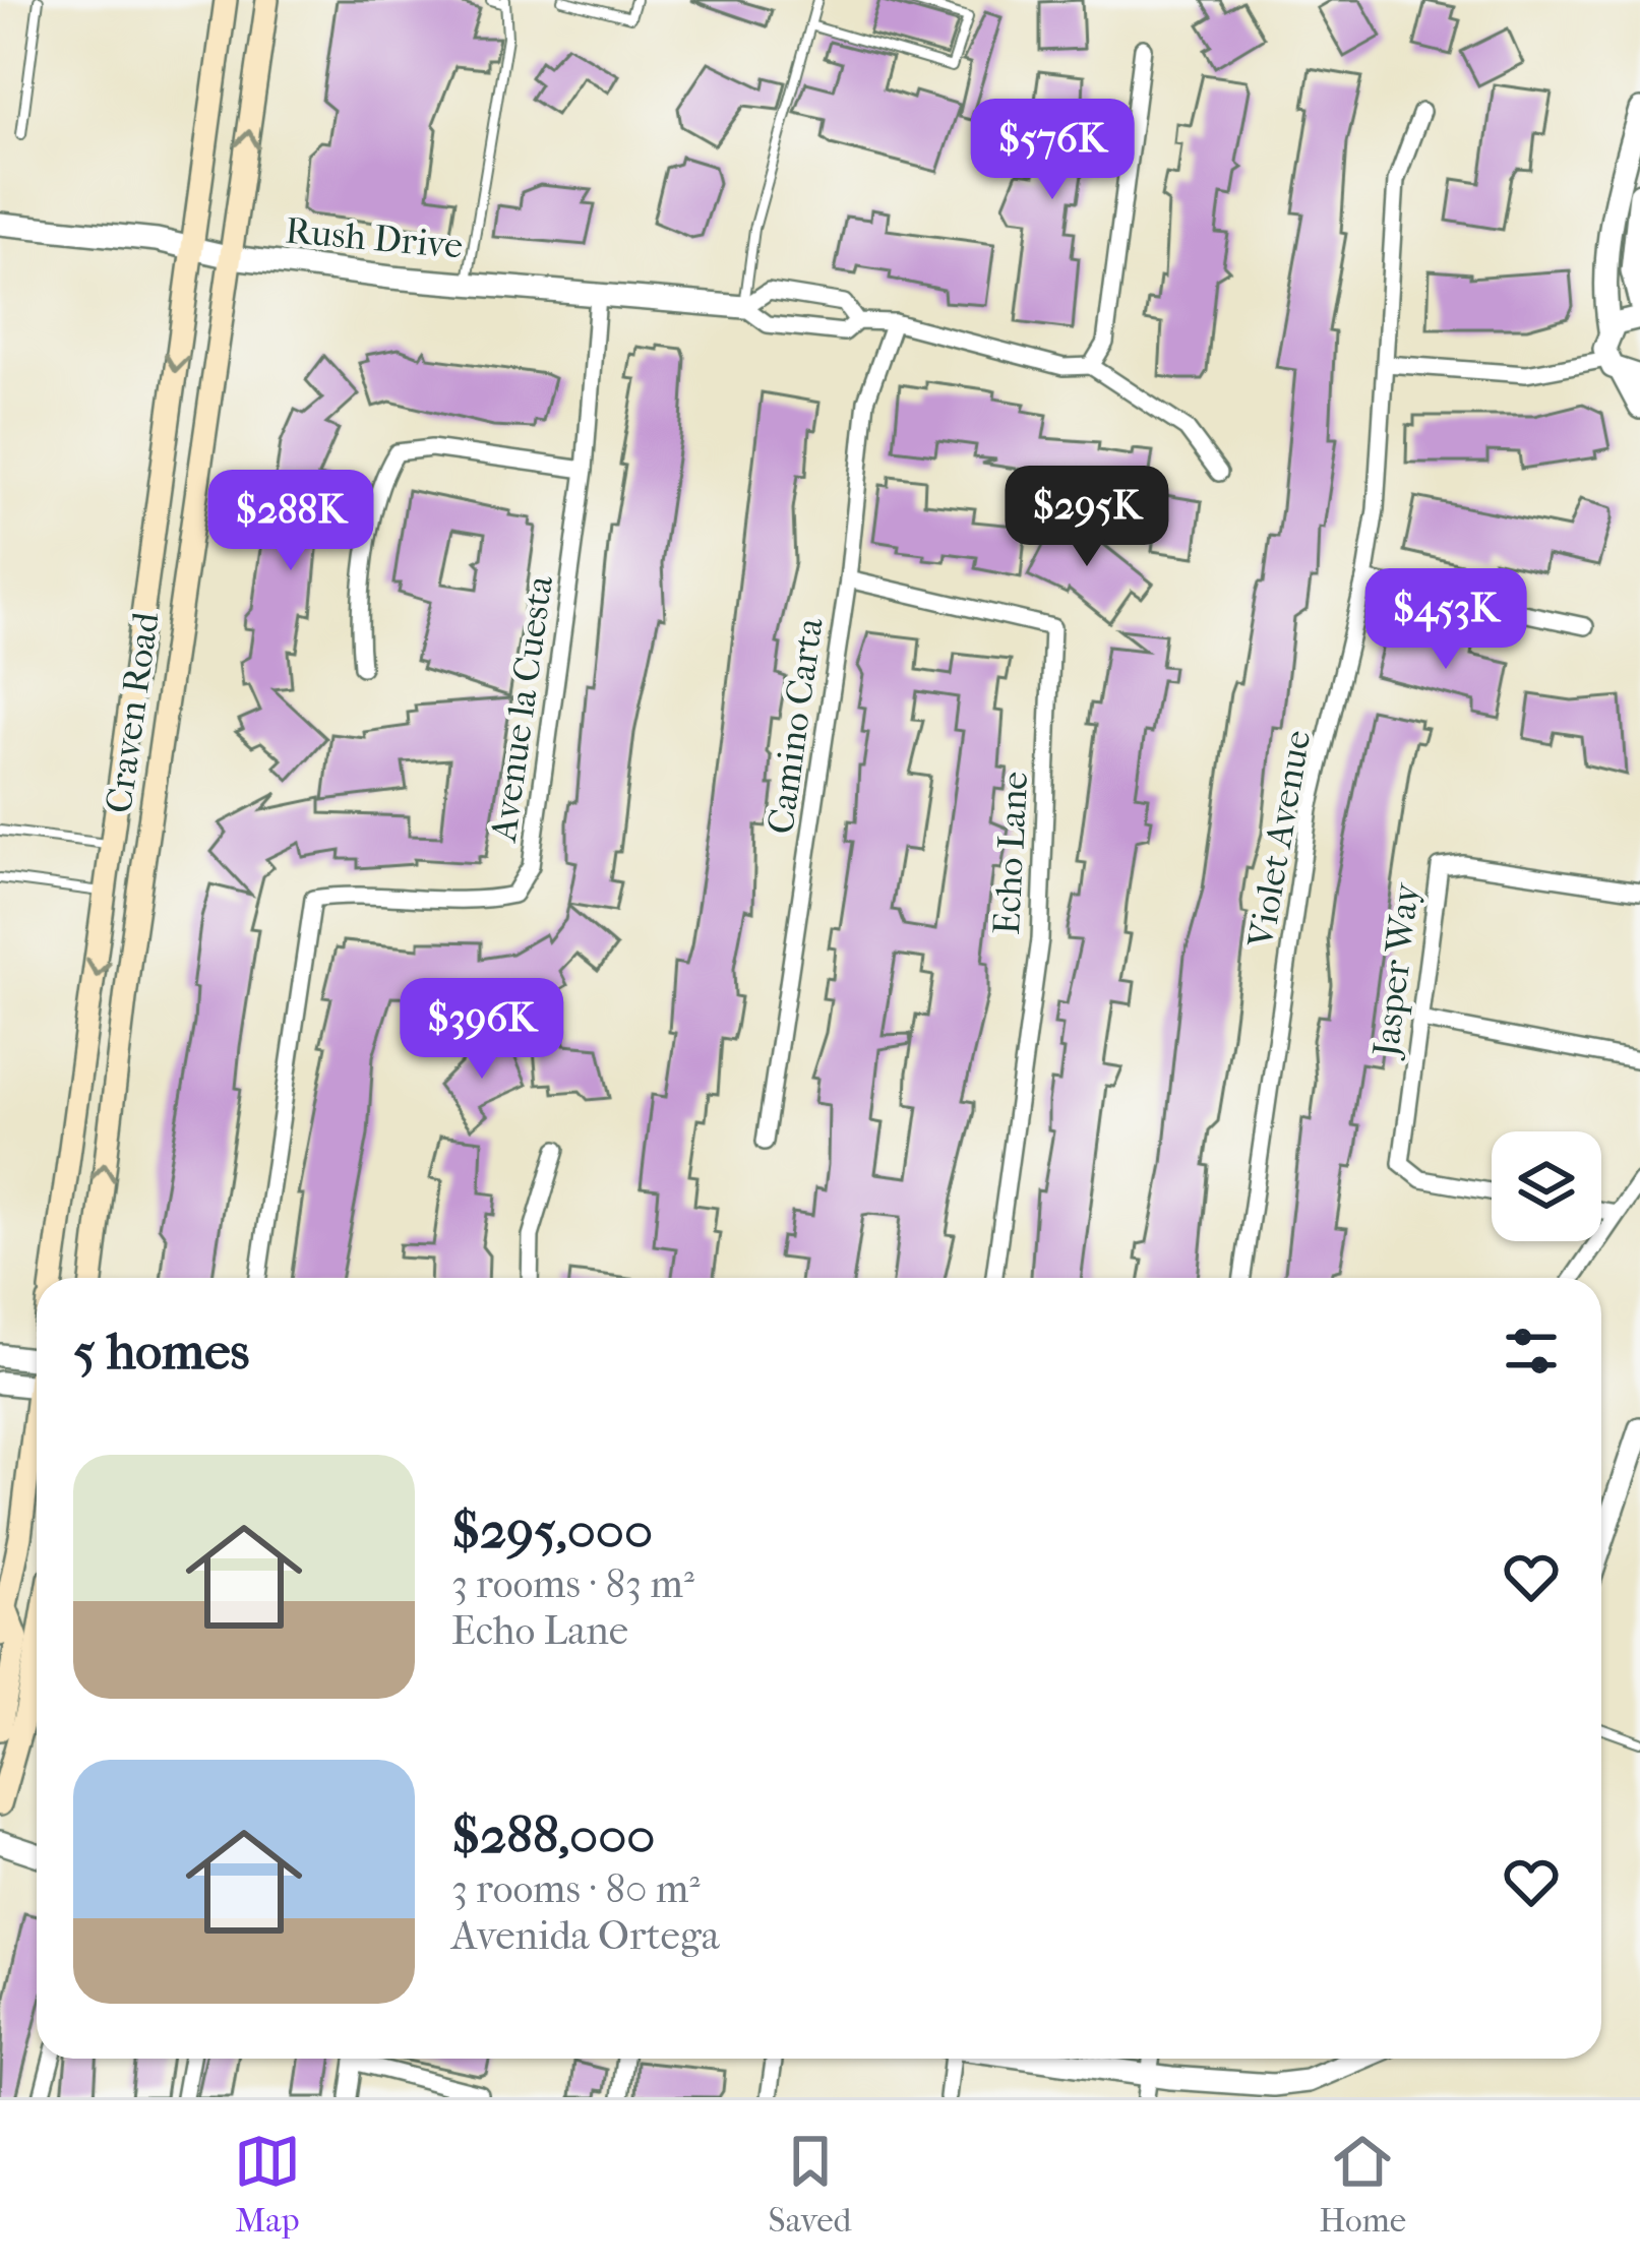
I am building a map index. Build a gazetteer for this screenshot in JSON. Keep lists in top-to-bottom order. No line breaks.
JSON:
{"streets":{"main road":["Craven Road"],"street":["Rush Drive","Avenue la Cuesta","Camino Carta","Violet Avenue","Echo Lane","Jasper Way"]},"crossings":[["Rush Drive","Avenue la Cuesta"],["Rush Drive","Craven Road"],["Rush Drive","Camino Carta"],["Camino Carta","Echo Lane"]],"page":{"price":["$576K","$295K","$288K","$453K","$396K"],"heading":"5 homes","list":[{"name":"$295,000","note":"3 rooms · 83 m² · Echo Lane"},{"name":"$288,000","note":"3 rooms · 80 m² · Avenida Ortega"}],"tabs":["Map","Saved","Home"]}}
